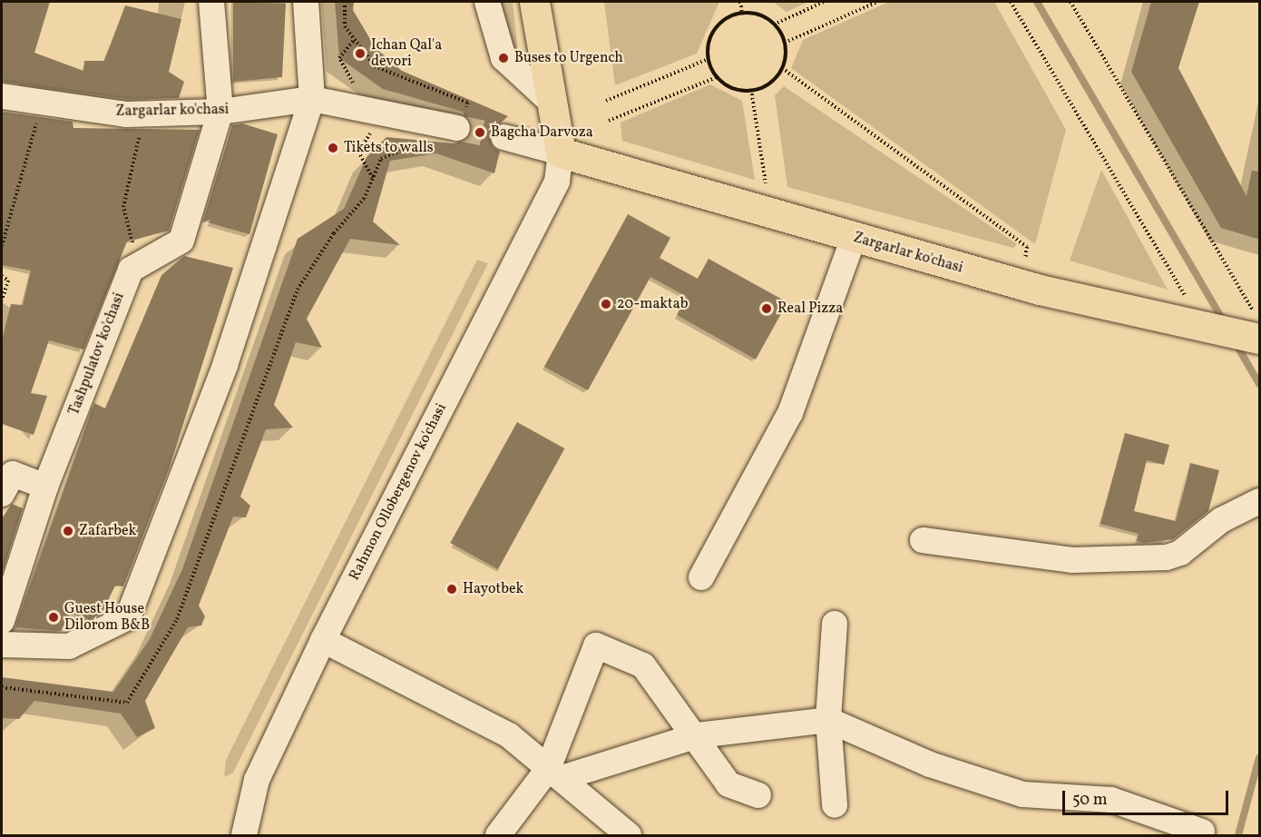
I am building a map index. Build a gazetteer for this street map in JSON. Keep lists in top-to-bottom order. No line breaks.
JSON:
{"streets":{"main road":["Zargarlar ko'chasi"],"street":["Tashpulatov ko'chasi","Rahmon Ollobergenov ko'chasi"]},"crossings":[["Zargarlar ko'chasi","Tashpulatov ko'chasi"],["Zargarlar ko'chasi","Rahmon Ollobergenov ko'chasi"]],"places":["Ichan Qal'a devori","Buses to Urgench","Bagcha Darvoza","Tikets to walls","20-maktab","Real Pizza","Zafarbek","Hayotbek","Guest House Dilorom B&B"],"scale_bar":"50 m"}
